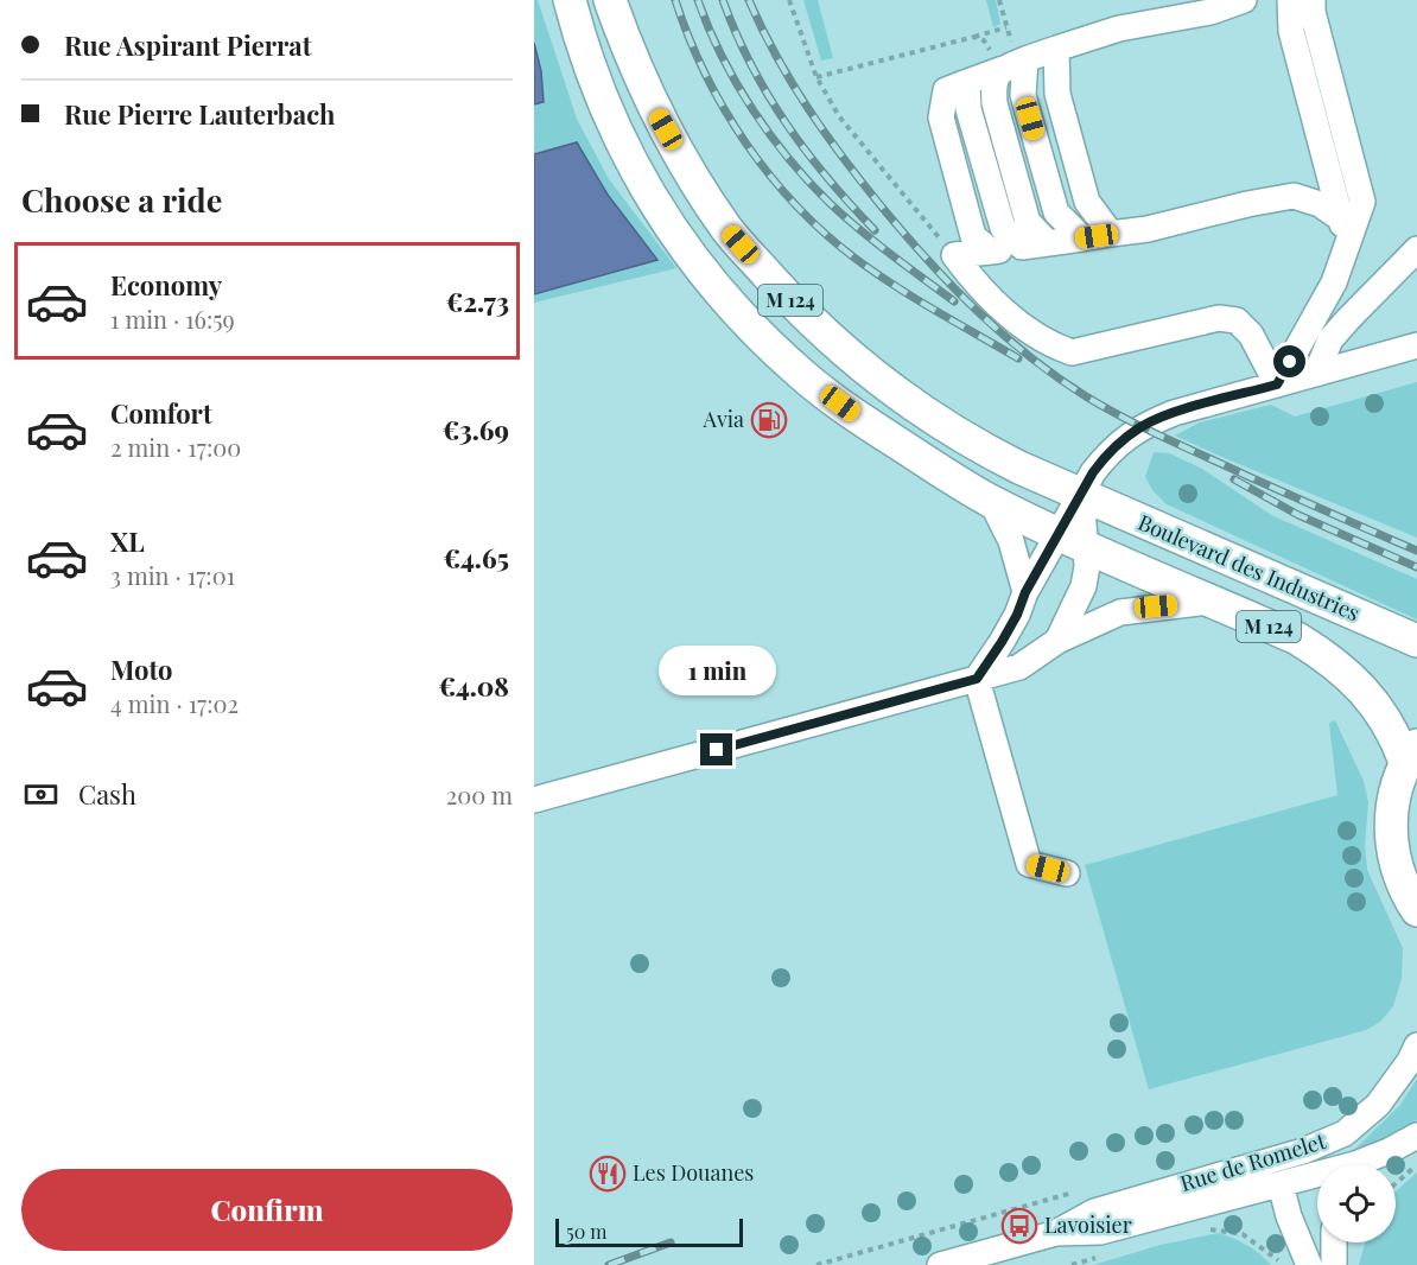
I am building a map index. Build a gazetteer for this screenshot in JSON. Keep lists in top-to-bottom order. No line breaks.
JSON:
{"streets":{"main road":["M 124","Boulevard des Industries"],"street":["Rue de Romelet"]},"places":{"fuel station":["Avia"],"restaurant":["Les Douanes"],"bus stop":["Lavoisier"]},"scale_bar":"50 m","page":{"banner":["Rue Aspirant Pierrat","Rue Pierre Lauterbach"],"heading":"Choose a ride","list":[{"name":"Economy","note":"1 min · 16:59","value":"€2.73"},{"name":"Comfort","note":"2 min · 17:00","value":"€3.69"},{"name":"XL","note":"3 min · 17:01","value":"€4.65"},{"name":"Moto","note":"4 min · 17:02","value":"€4.08"}],"bubble":"1 min","pay":["Cash","200 m"],"buttons":"Confirm","scale":"50 m"}}
